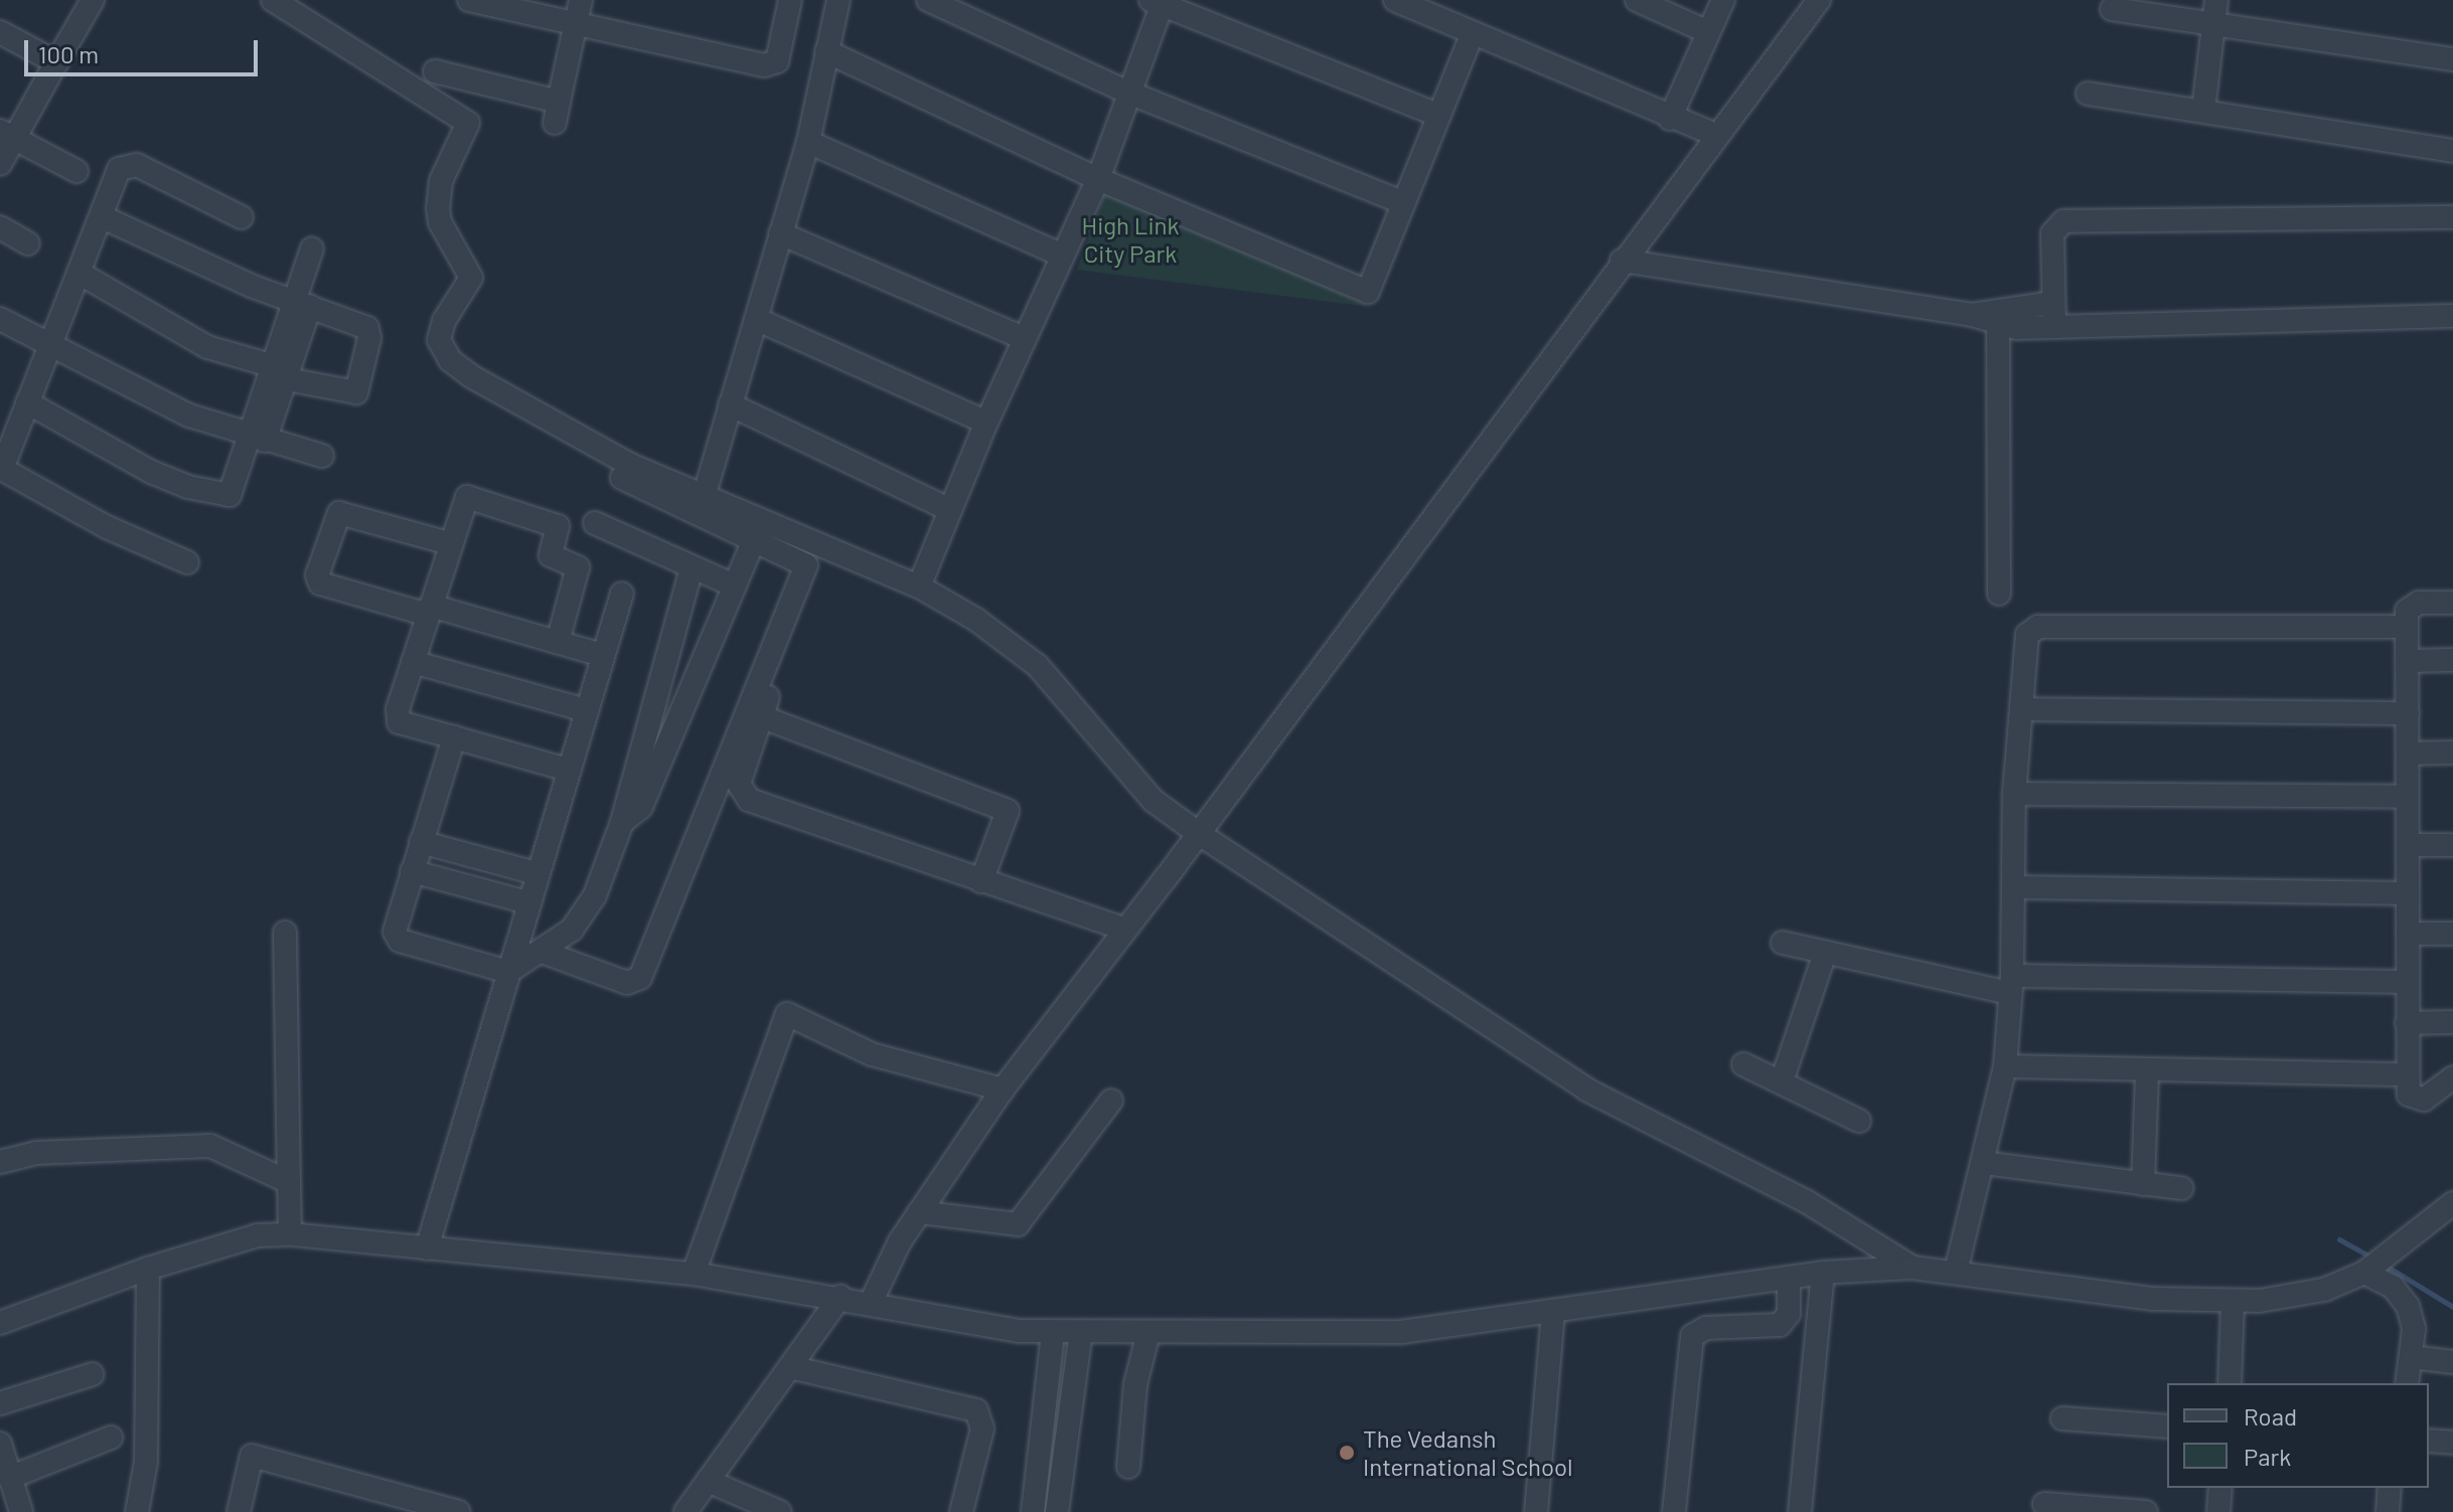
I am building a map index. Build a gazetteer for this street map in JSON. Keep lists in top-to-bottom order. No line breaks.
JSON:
{"parks":["High Link City Park"],"places":["The Vedansh International School"],"legend":["Road","Park"],"scale_bar":"100 m"}
